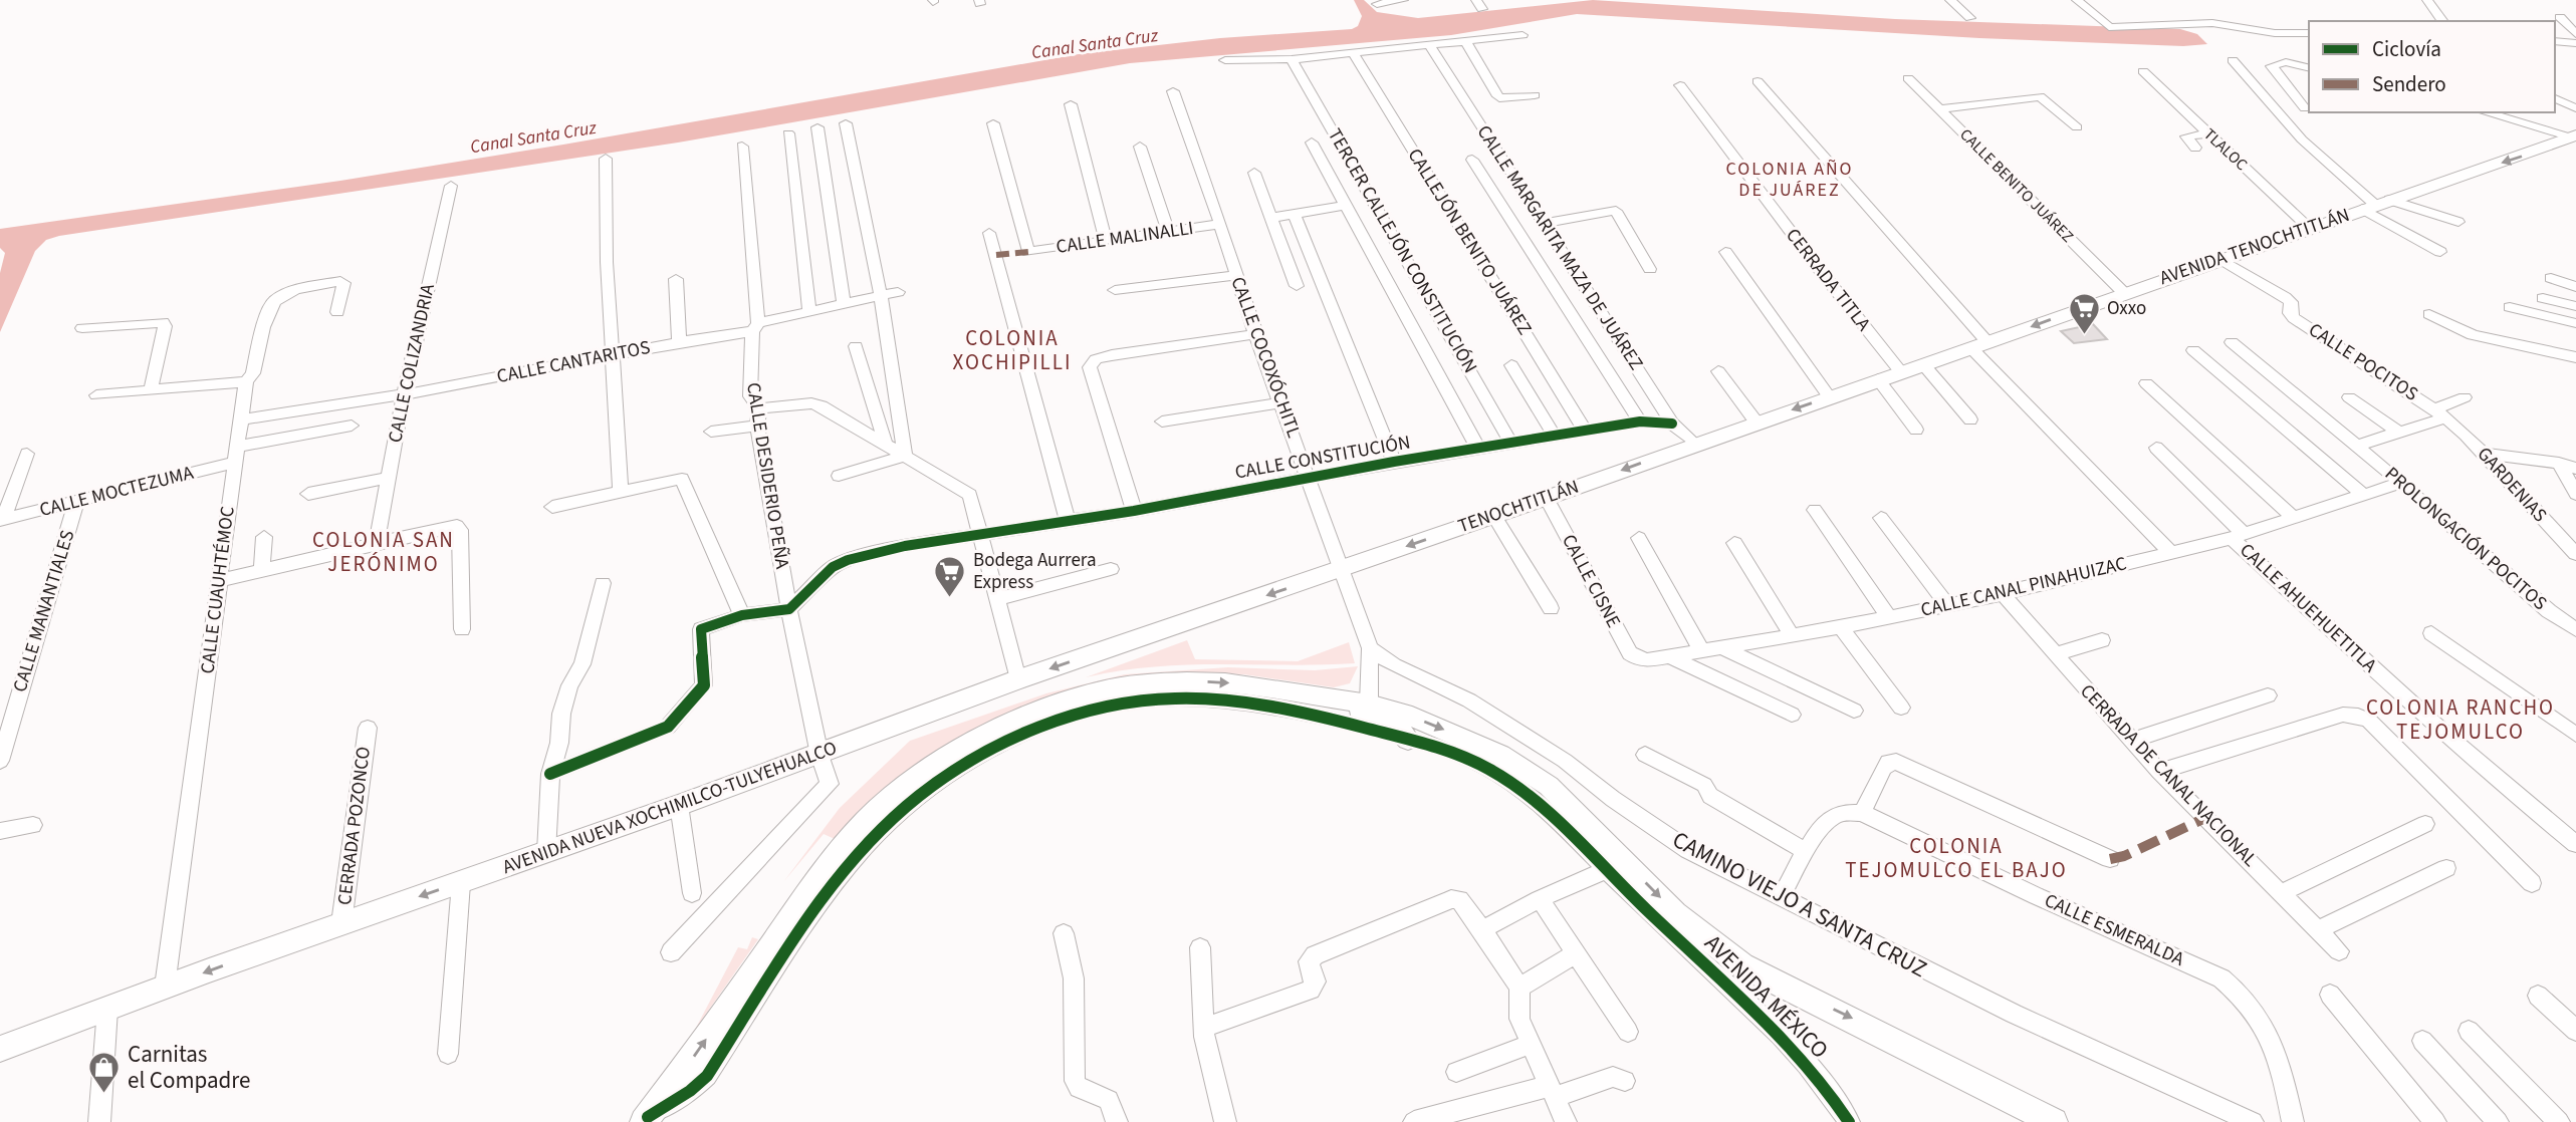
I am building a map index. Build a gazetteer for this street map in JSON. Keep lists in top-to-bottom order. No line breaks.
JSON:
{"streets":{"main road":["AVENIDA TENOCHTITLÁN","TENOCHTITLÁN","AVENIDA NUEVA XOCHIMILCO-TULYEHUALCO"],"street":["TLALOC","CALLE BENITO JUÁREZ","CALLE MALINALLI","CALLEJÓN BENITO JUÁREZ","CALLE MARGARITA MAZA DE JUÁREZ","TERCER CALLEJÓN CONSTITUCIÓN","CERRADA TITLA","CALLE COCOXÓCHITL","CALLE CANTARITOS","CALLE POCITOS","CALLE COLIZANDRIA","CALLE CONSTITUCIÓN","CALLE DESIDERIO PEÑA","GARDENIAS","CALLE MOCTEZUMA","PROLONGACIÓN POCITOS","CALLE CISNE","CALLE CANAL PINAHUIZAC","CALLE CUAUHTÉMOC","CALLE AHUEHUETITLA","CALLE MANANTIALES","CERRADA DE CANAL NACIONAL","CERRADA POZONCO","CAMINO VIEJO A SANTA CRUZ","CALLE ESMERALDA","AVENIDA MÉXICO"]},"crossings":[["TLALOC","AVENIDA TENOCHTITLÁN"],["CALLE BENITO JUÁREZ","AVENIDA TENOCHTITLÁN"],["CALLE MALINALLI","CALLE COCOXÓCHITL"],["CALLEJÓN BENITO JUÁREZ","CALLE CONSTITUCIÓN"],["AVENIDA TENOCHTITLÁN","CALLE MARGARITA MAZA DE JUÁREZ"],["AVENIDA TENOCHTITLÁN","CERRADA TITLA"],["AVENIDA TENOCHTITLÁN","CALLE POCITOS"],["AVENIDA TENOCHTITLÁN","TENOCHTITLÁN"],["CALLE MARGARITA MAZA DE JUÁREZ","CALLE CONSTITUCIÓN"],["CALLE MARGARITA MAZA DE JUÁREZ","TENOCHTITLÁN"],["TERCER CALLEJÓN CONSTITUCIÓN","CALLE CONSTITUCIÓN"],["CALLE COCOXÓCHITL","CALLE CONSTITUCIÓN"],["CALLE COCOXÓCHITL","TENOCHTITLÁN"],["CALLE COCOXÓCHITL","AVENIDA NUEVA XOCHIMILCO-TULYEHUALCO"],["CALLE COCOXÓCHITL","CAMINO VIEJO A SANTA CRUZ"],["CALLE CANTARITOS","CALLE COLIZANDRIA"],["CALLE CANTARITOS","CALLE DESIDERIO PEÑA"],["CALLE CANTARITOS","CALLE CUAUHTÉMOC"],["CALLE POCITOS","GARDENIAS"],["CALLE CONSTITUCIÓN","CALLE DESIDERIO PEÑA"],["CALLE DESIDERIO PEÑA","AVENIDA NUEVA XOCHIMILCO-TULYEHUALCO"],["CALLE MOCTEZUMA","CALLE CUAUHTÉMOC"],["CALLE MOCTEZUMA","CALLE MANANTIALES"],["TENOCHTITLÁN","CALLE CISNE"],["TENOCHTITLÁN","AVENIDA NUEVA XOCHIMILCO-TULYEHUALCO"],["PROLONGACIÓN POCITOS","CALLE CANAL PINAHUIZAC"],["CALLE CISNE","CALLE CANAL PINAHUIZAC"],["CALLE CANAL PINAHUIZAC","CALLE AHUEHUETITLA"],["CALLE CANAL PINAHUIZAC","CERRADA DE CANAL NACIONAL"],["CALLE CUAUHTÉMOC","AVENIDA NUEVA XOCHIMILCO-TULYEHUALCO"],["AVENIDA NUEVA XOCHIMILCO-TULYEHUALCO","CERRADA POZONCO"]],"one_way":["AVENIDA TENOCHTITLÁN","TENOCHTITLÁN","AVENIDA NUEVA XOCHIMILCO-TULYEHUALCO"],"districts":["COLONIA AÑO DE JUÁREZ","COLONIA XOCHIPILLI","COLONIA SAN JERÓNIMO","COLONIA RANCHO TEJOMULCO","COLONIA TEJOMULCO EL BAJO"],"water":["Canal Santa Cruz"],"places":{"supermarket":["Oxxo","Bodega Aurrera Express"],"shop":["Carnitas el Compadre"]},"legend":["Ciclovía","Sendero"]}
